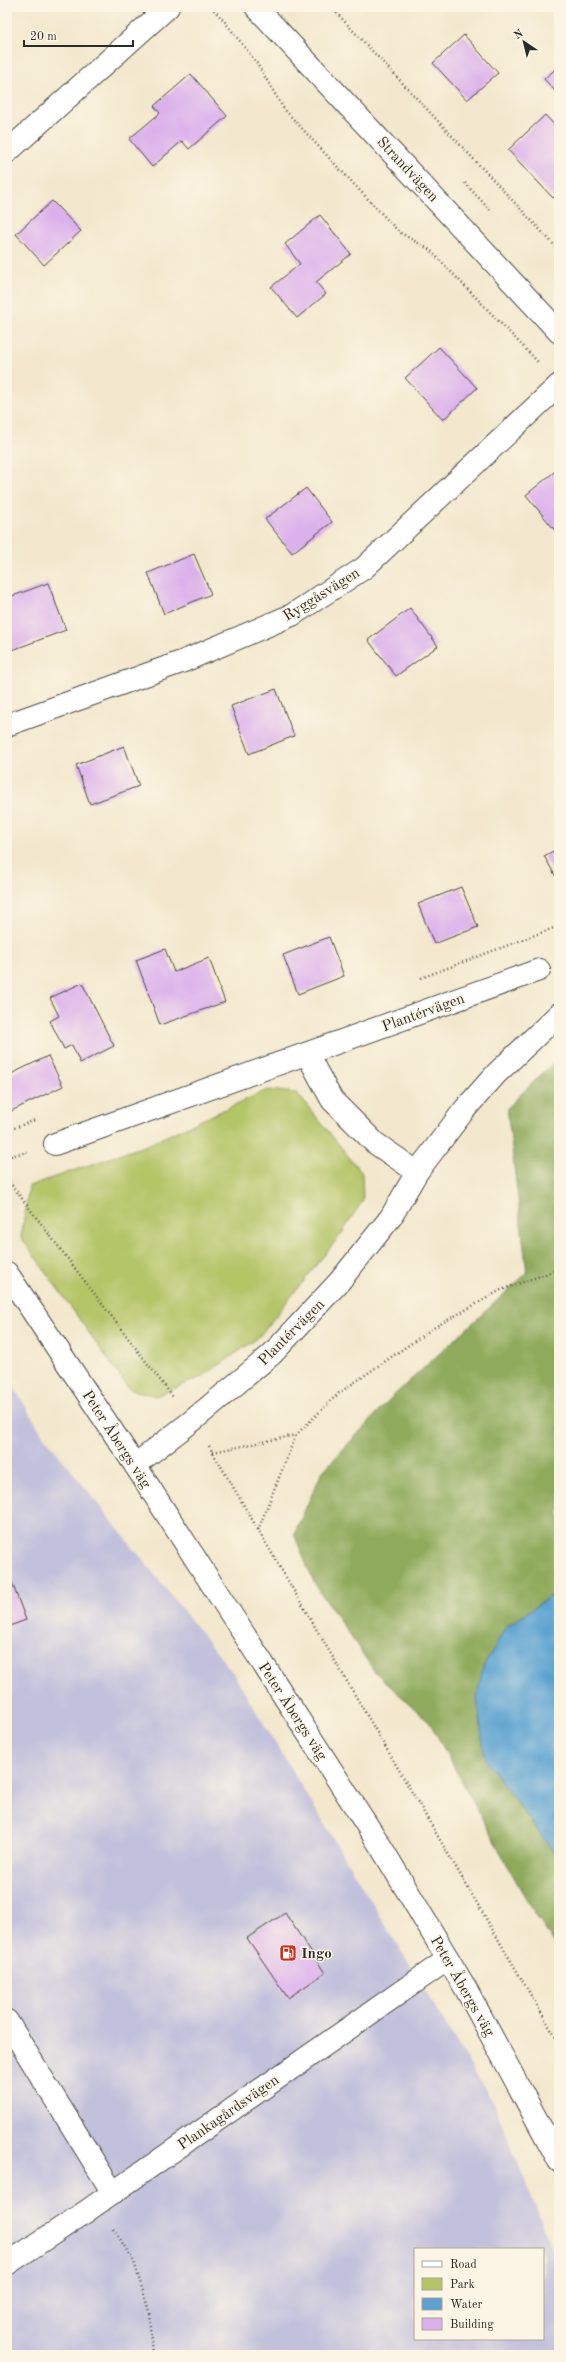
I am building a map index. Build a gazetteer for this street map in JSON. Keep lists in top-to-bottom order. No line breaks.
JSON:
{"streets":{"street":["Strandvägen","Ryggåsvägen","Plantérvägen","Peter Åbergs väg","Plankagårdsvägen"]},"crossings":[["Plantérvägen","Peter Åbergs väg"],["Peter Åbergs väg","Plankagårdsvägen"]],"places":{"fuel station":["Ingo"]},"legend":["Road","Park","Water","Building"],"scale_bar":"20 m","north":"top left"}
